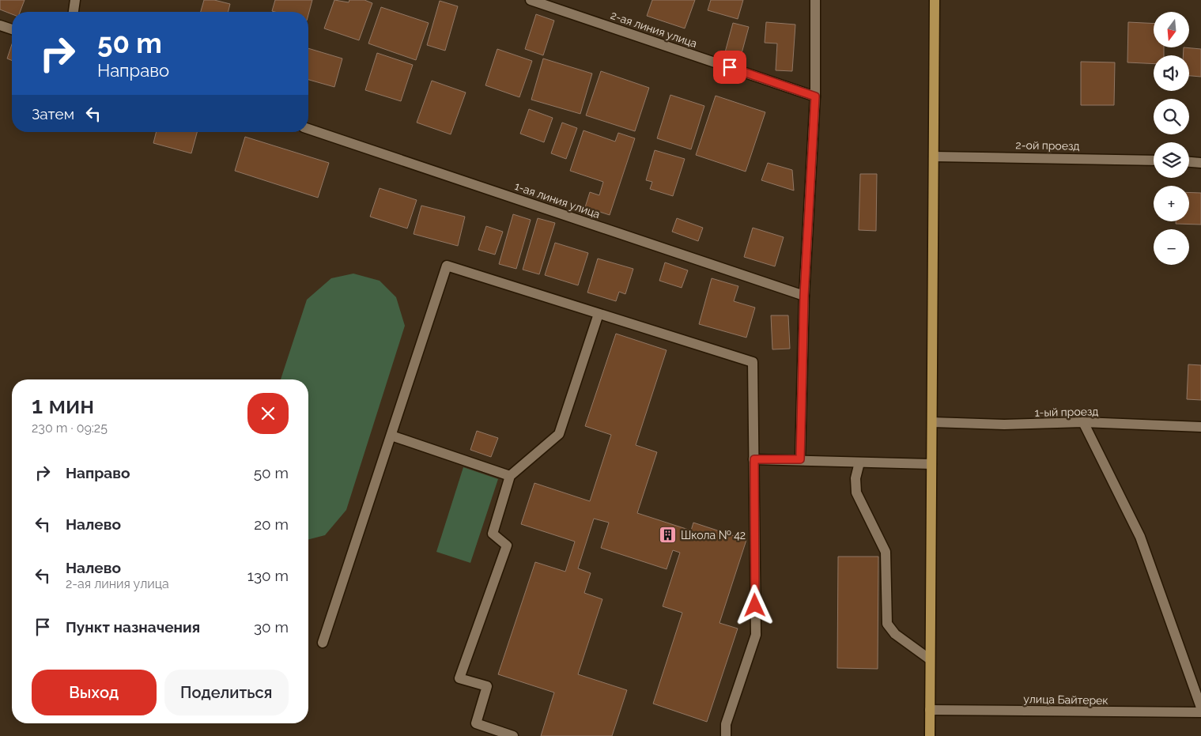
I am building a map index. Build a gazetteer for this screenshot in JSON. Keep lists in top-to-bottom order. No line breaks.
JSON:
{"streets":{"street":["2-ая линия улица","2-ой проезд","1-ая линия улица","1-ый проезд","улица Байтерек"]},"places":{"building":["Школа № 42"]},"north":"bottom","page":{"map_buttons":["+","−"],"turn":["50 m","Направо"],"then":"Затем","heading":["1 мин","230 m · 09:25"],"list":[{"name":"Направо","value":"50 m"},{"name":"Налево","value":"20 m"},{"name":"Налево","note":"2-ая линия улица","value":"130 m"},{"name":"Пункт назначения","value":"30 m"}],"buttons":["Выход","Поделиться"]}}
